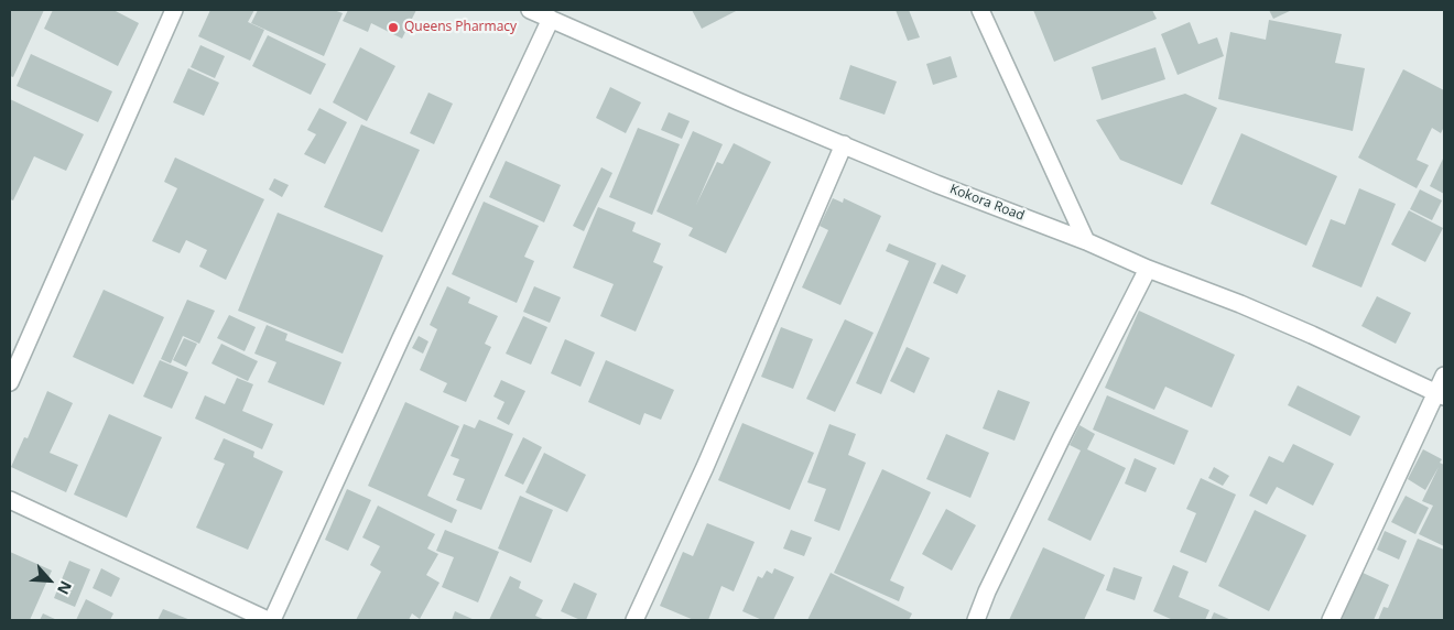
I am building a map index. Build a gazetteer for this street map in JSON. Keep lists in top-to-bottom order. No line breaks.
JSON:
{"streets":{"street":["Kokora Road"]},"places":["Queens Pharmacy"],"north":"bottom right"}
